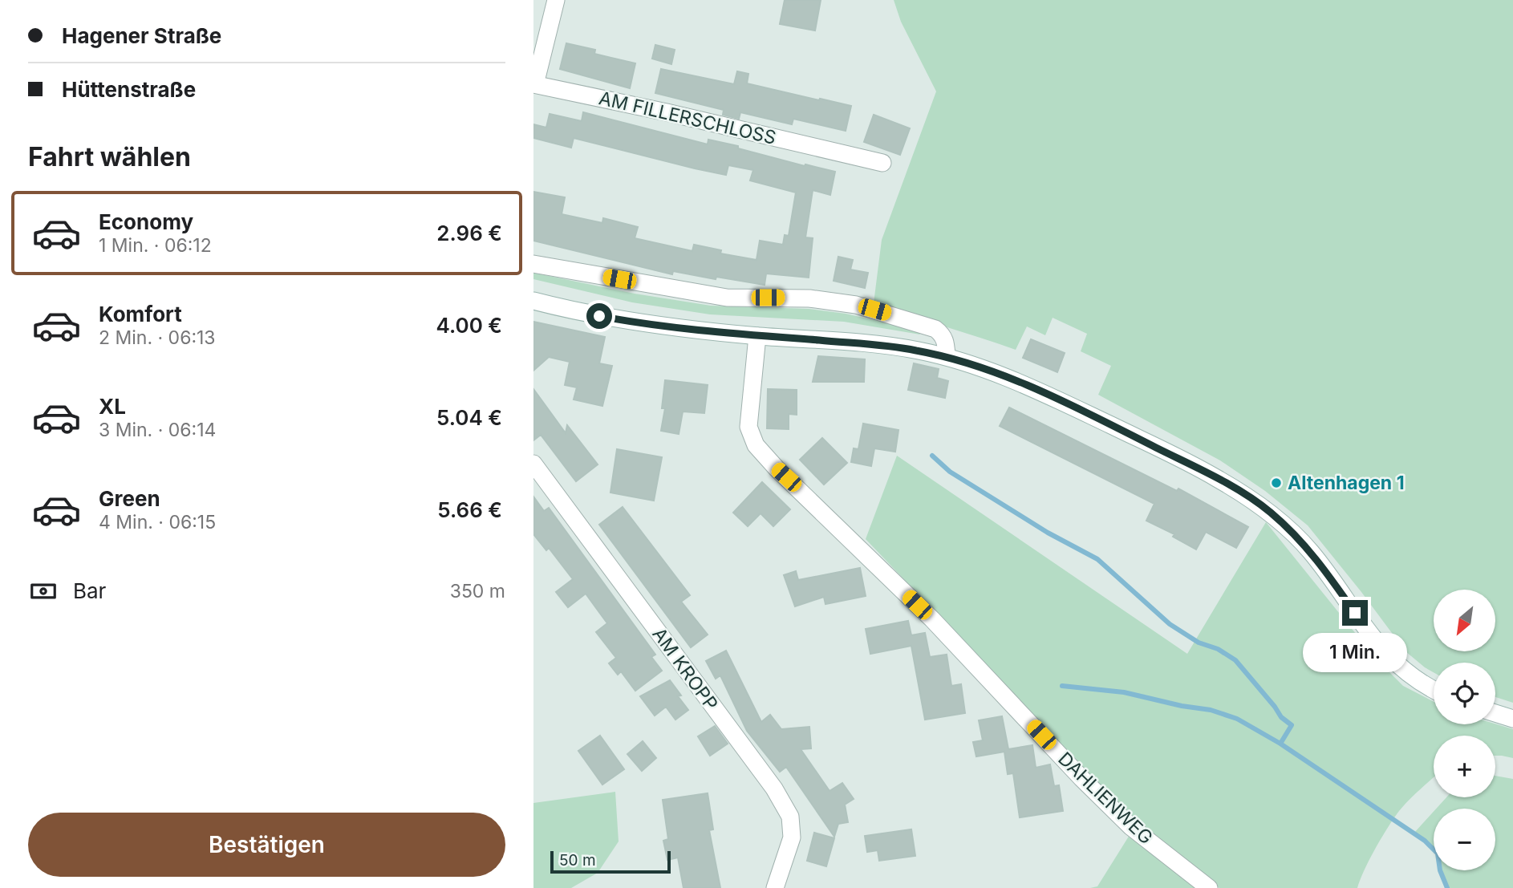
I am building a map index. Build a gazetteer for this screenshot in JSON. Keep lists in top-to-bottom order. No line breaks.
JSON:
{"streets":{"street":["AM FILLERSCHLOSS","AM KROPP","DAHLIENWEG"]},"places":["Altenhagen 1"],"scale_bar":"50 m","north":"bottom left","page":{"banner":["Hagener Straße","Hüttenstraße"],"heading":"Fahrt wählen","list":[{"name":"Economy","note":"1 Min. · 06:12","value":"2.96 €"},{"name":"Komfort","note":"2 Min. · 06:13","value":"4.00 €"},{"name":"XL","note":"3 Min. · 06:14","value":"5.04 €"},{"name":"Green","note":"4 Min. · 06:15","value":"5.66 €"}],"pay":["Bar","350 m"],"map_buttons":["+","−"],"bubble":"1 Min.","buttons":"Bestätigen","scale":"50 m"}}
